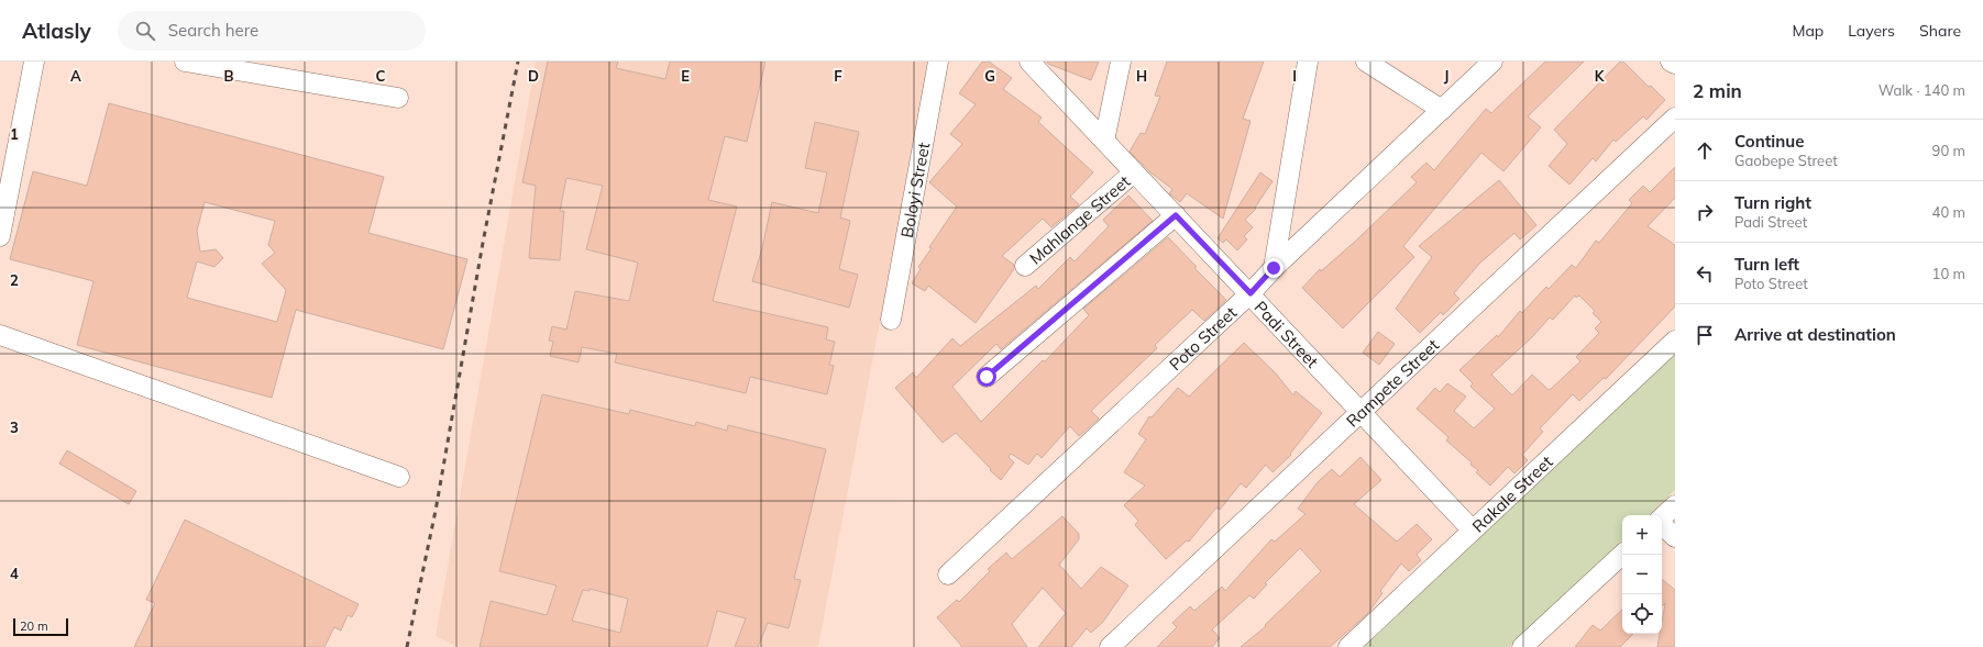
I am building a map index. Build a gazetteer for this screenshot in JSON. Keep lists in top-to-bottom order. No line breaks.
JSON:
{"streets":{"street":["Boloyi Street","Mahlange Street","Padi Street","Poto Street","Rampete Street","Rakale Street"]},"crossings":[["Mahlange Street","Padi Street"],["Padi Street","Poto Street"],["Padi Street","Rampete Street"],["Padi Street","Rakale Street"]],"scale_bar":"20 m","page":{"header":"Atlasly","search":"Search here","nav":["Map","Layers","Share"],"heading":["2 min","Walk · 140 m"],"list":[["Continue","Gaobepe Street","90 m"],["Turn right","Padi Street","40 m"],["Turn left","Poto Street","10 m"],"Arrive at destination"],"map_buttons":["+","−"],"scale":"20 m"},"grid":{"columns":["A","B","C","D","E","F","G","H","I","J","K"],"rows":["1","2","3","4"]}}
